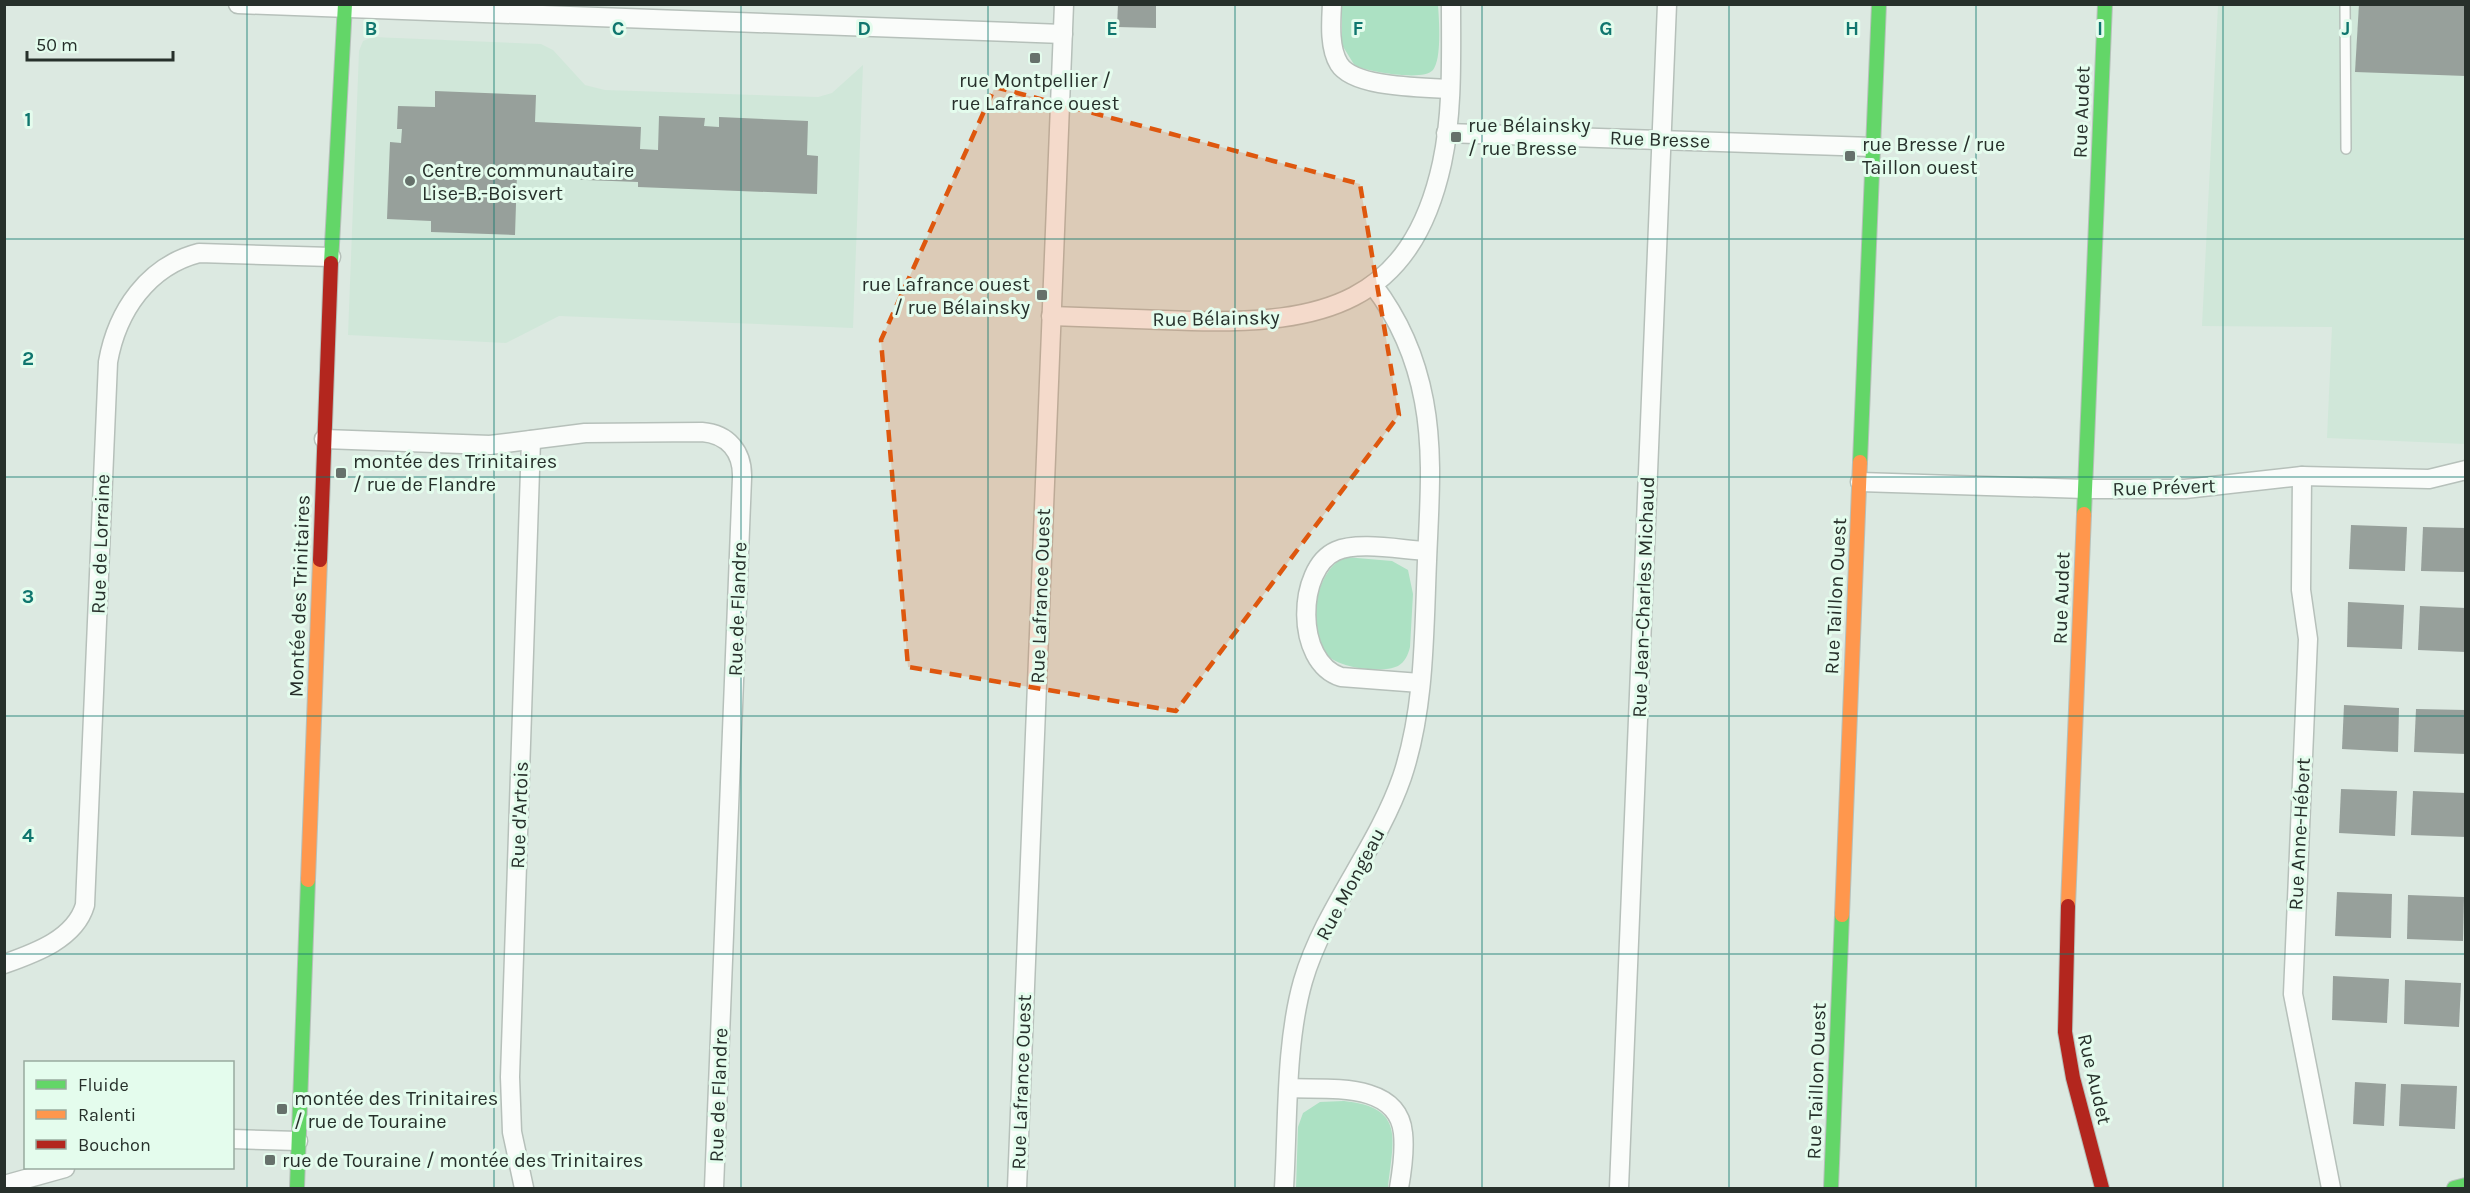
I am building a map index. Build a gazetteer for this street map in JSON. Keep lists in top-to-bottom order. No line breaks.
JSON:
{"streets":{"street":["Rue Audet","Rue Bresse","Rue Bélainsky","Rue Prévert","Rue de Lorraine","Montée des Trinitaires","Rue Lafrance Ouest","Rue Taillon Ouest","Rue Jean-Charles Michaud","Rue de Flandre","Rue d'Artois","Rue Anne-Hébert","Rue Mongeau"]},"crossings":[["Rue Audet","Rue Prévert"],["Rue Bresse","Rue Bélainsky"],["Rue Bresse","Rue Taillon Ouest"],["Rue Bresse","Rue Jean-Charles Michaud"],["Rue Bélainsky","Rue Lafrance Ouest"],["Rue Bélainsky","Rue Mongeau"],["Rue Prévert","Rue Taillon Ouest"],["Rue Prévert","Rue Anne-Hébert"],["Rue de Lorraine","Montée des Trinitaires"],["Montée des Trinitaires","Rue de Flandre"],["Rue de Flandre","Rue d'Artois"]],"places":{"transit":["rue Montpellier / rue Lafrance ouest","rue Bélainsky / rue Bresse","rue Bresse / rue Taillon ouest","rue Lafrance ouest / rue Bélainsky","montée des Trinitaires / rue de Flandre","montée des Trinitaires / rue de Touraine","rue de Touraine / montée des Trinitaires"],"other":["Centre communautaire Lise-B.-Boisvert"]},"legend":["Fluide","Ralenti","Bouchon"],"scale_bar":"50 m","grid":{"columns":["B","C","D","E","F","G","H","I","J"],"rows":["1","2","3","4"]}}
